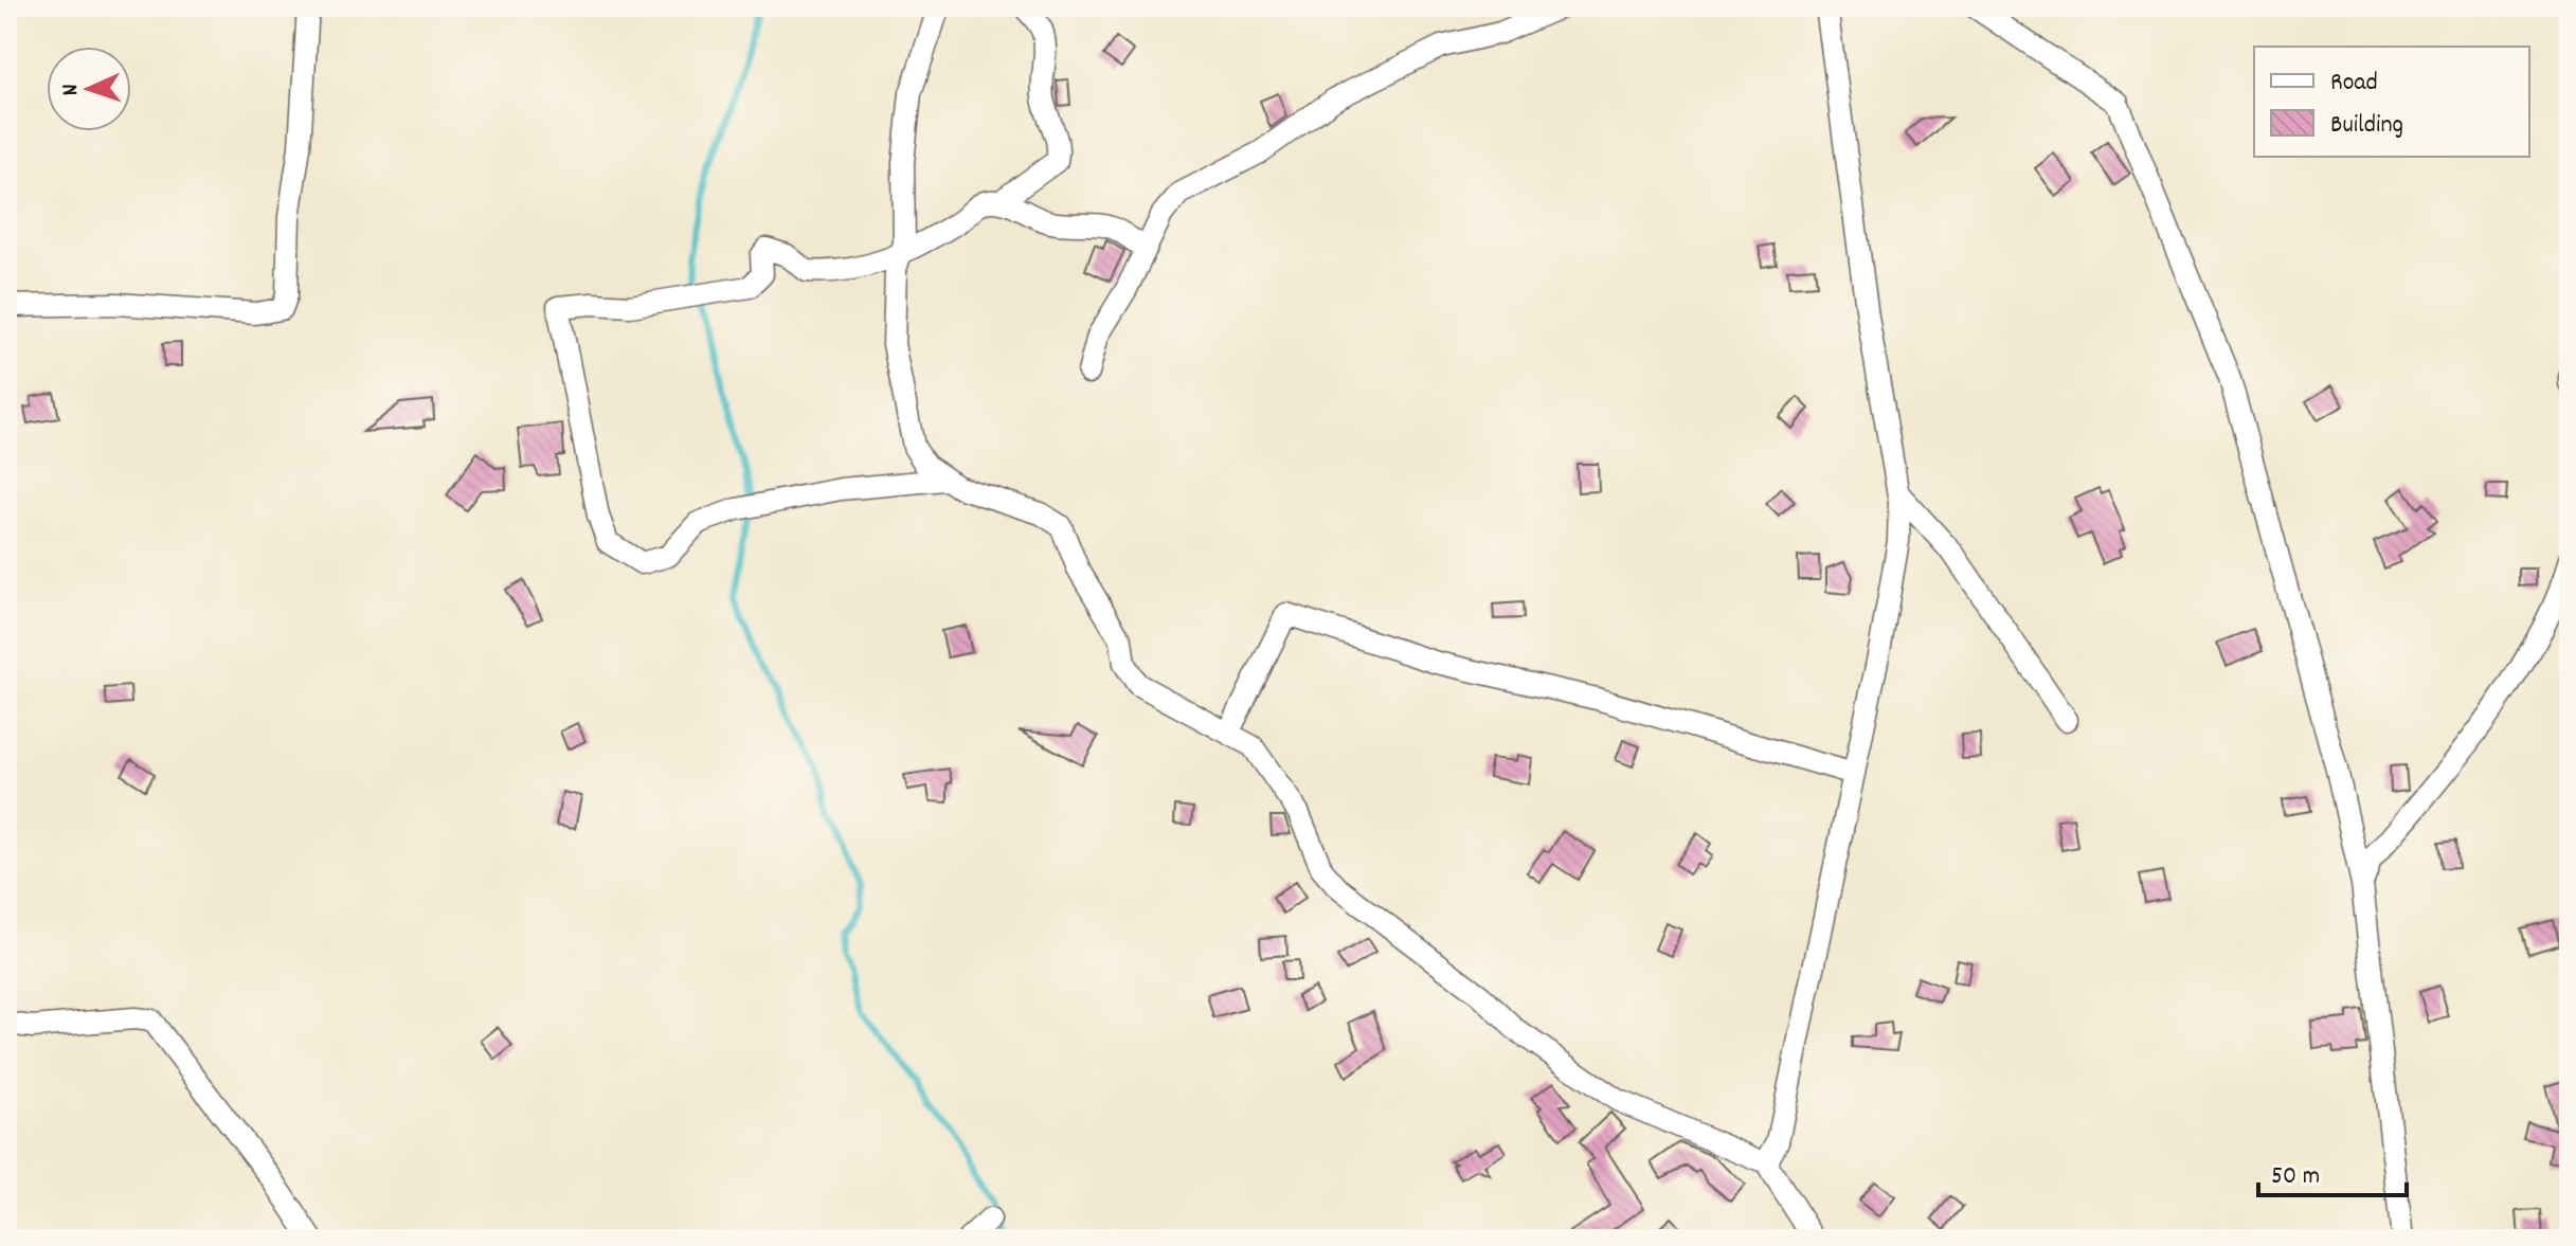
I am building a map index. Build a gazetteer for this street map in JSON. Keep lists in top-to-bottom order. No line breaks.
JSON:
{"legend":["Road","Building"],"scale_bar":"50 m","north":"left"}
